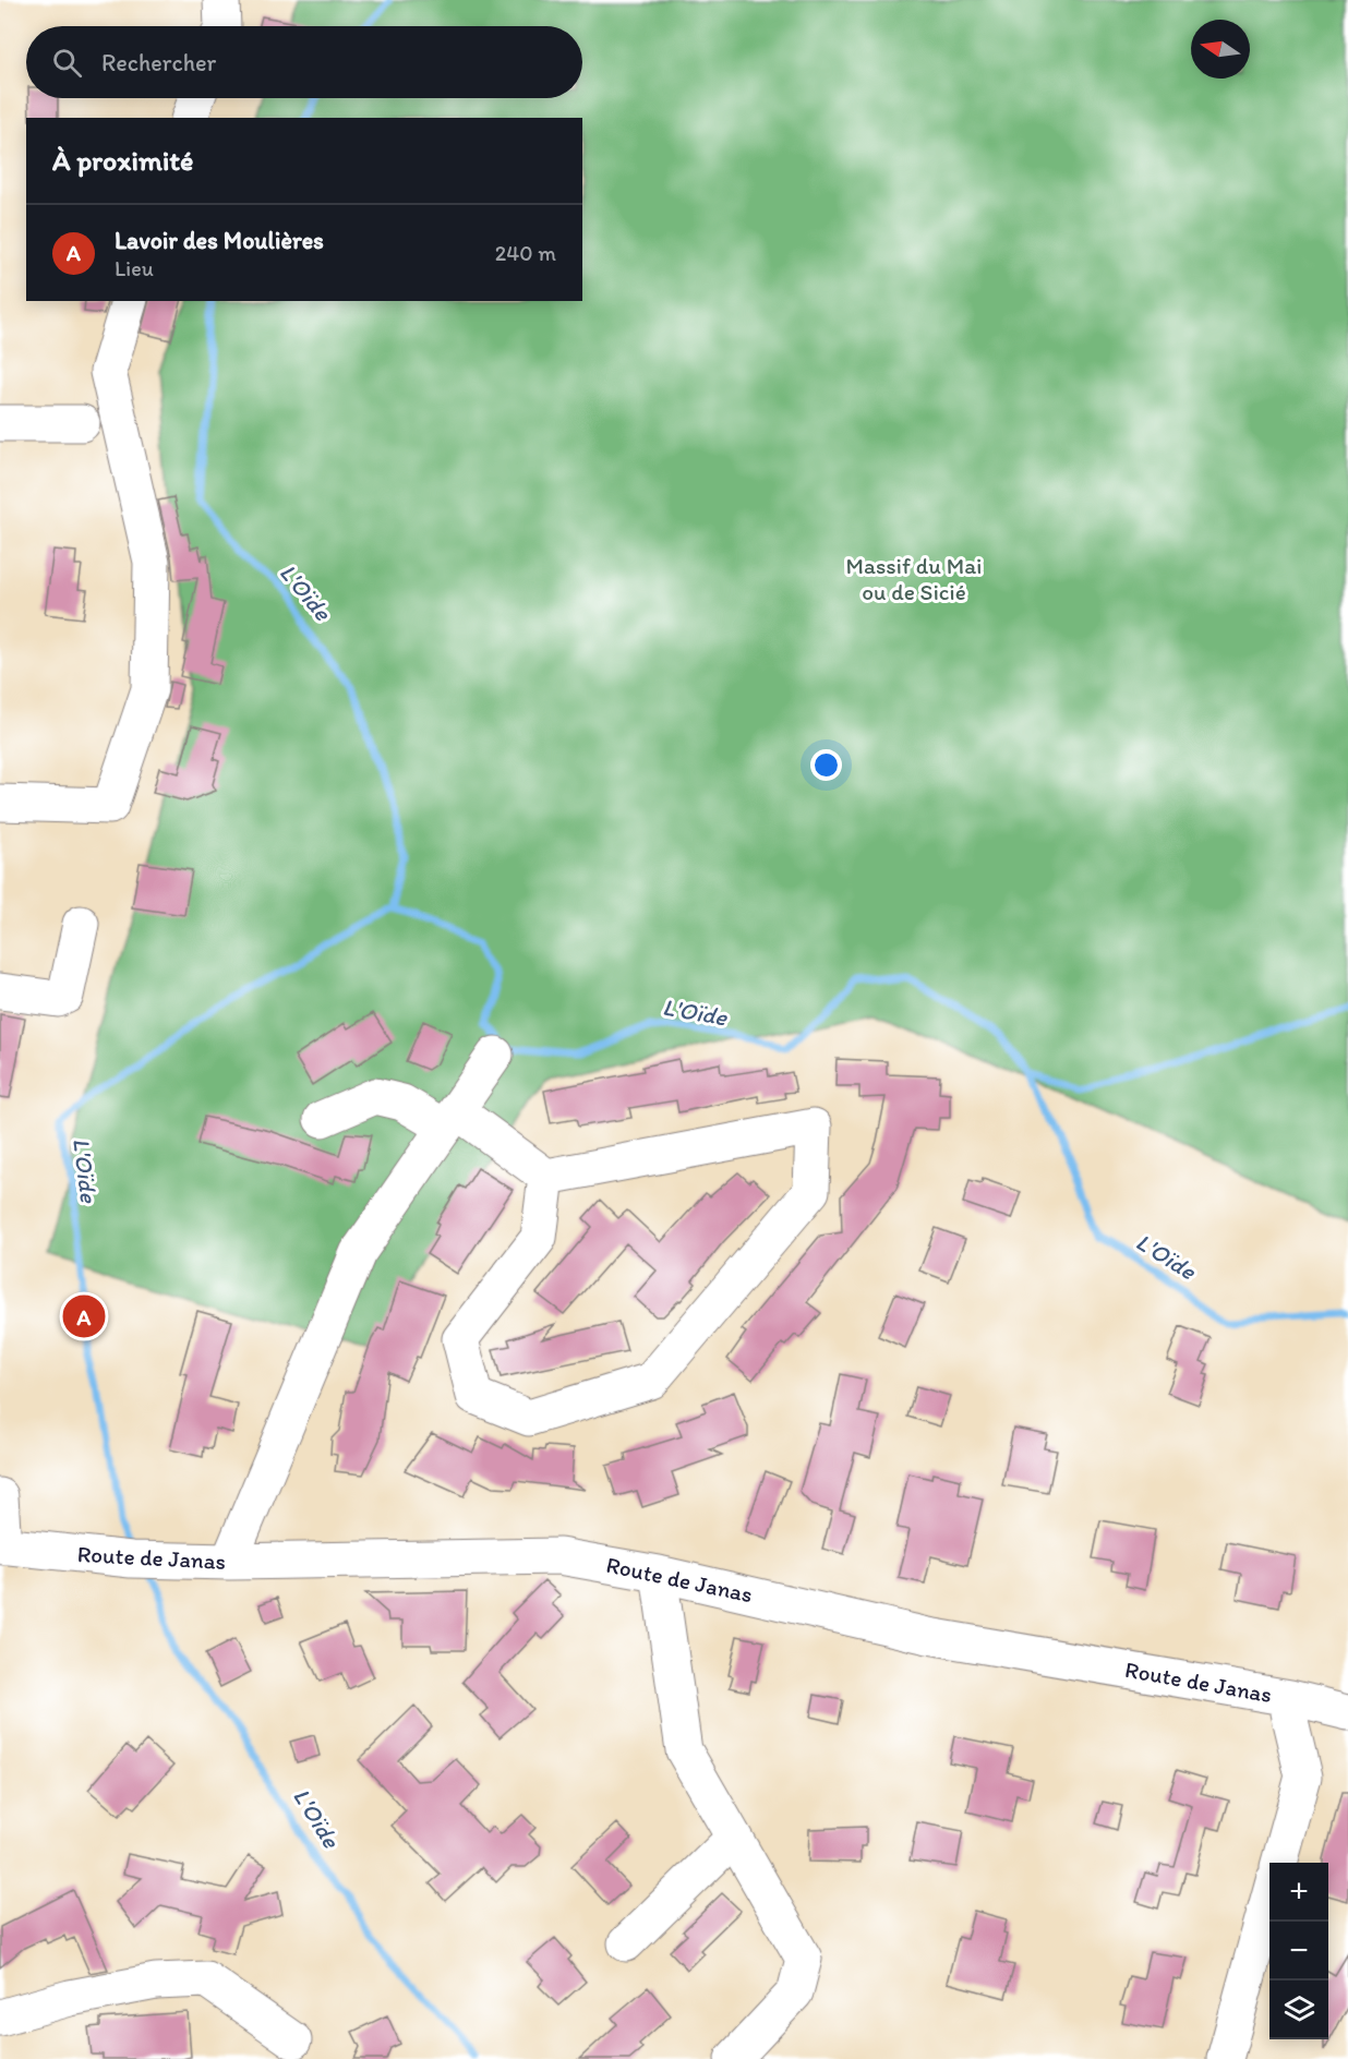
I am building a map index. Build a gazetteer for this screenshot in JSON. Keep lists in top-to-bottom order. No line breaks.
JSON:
{"streets":{"street":["Route de Janas"]},"water":["L'Oïde"],"parks":["Massif du Mai ou de Sicié"],"north":"left","page":{"search":"Rechercher","heading":"À proximité","list":[{"mark":"A","name":"Lavoir des Moulières","note":"Lieu","value":"240 m"}],"pins":"A","map_buttons":["+","−"]}}
